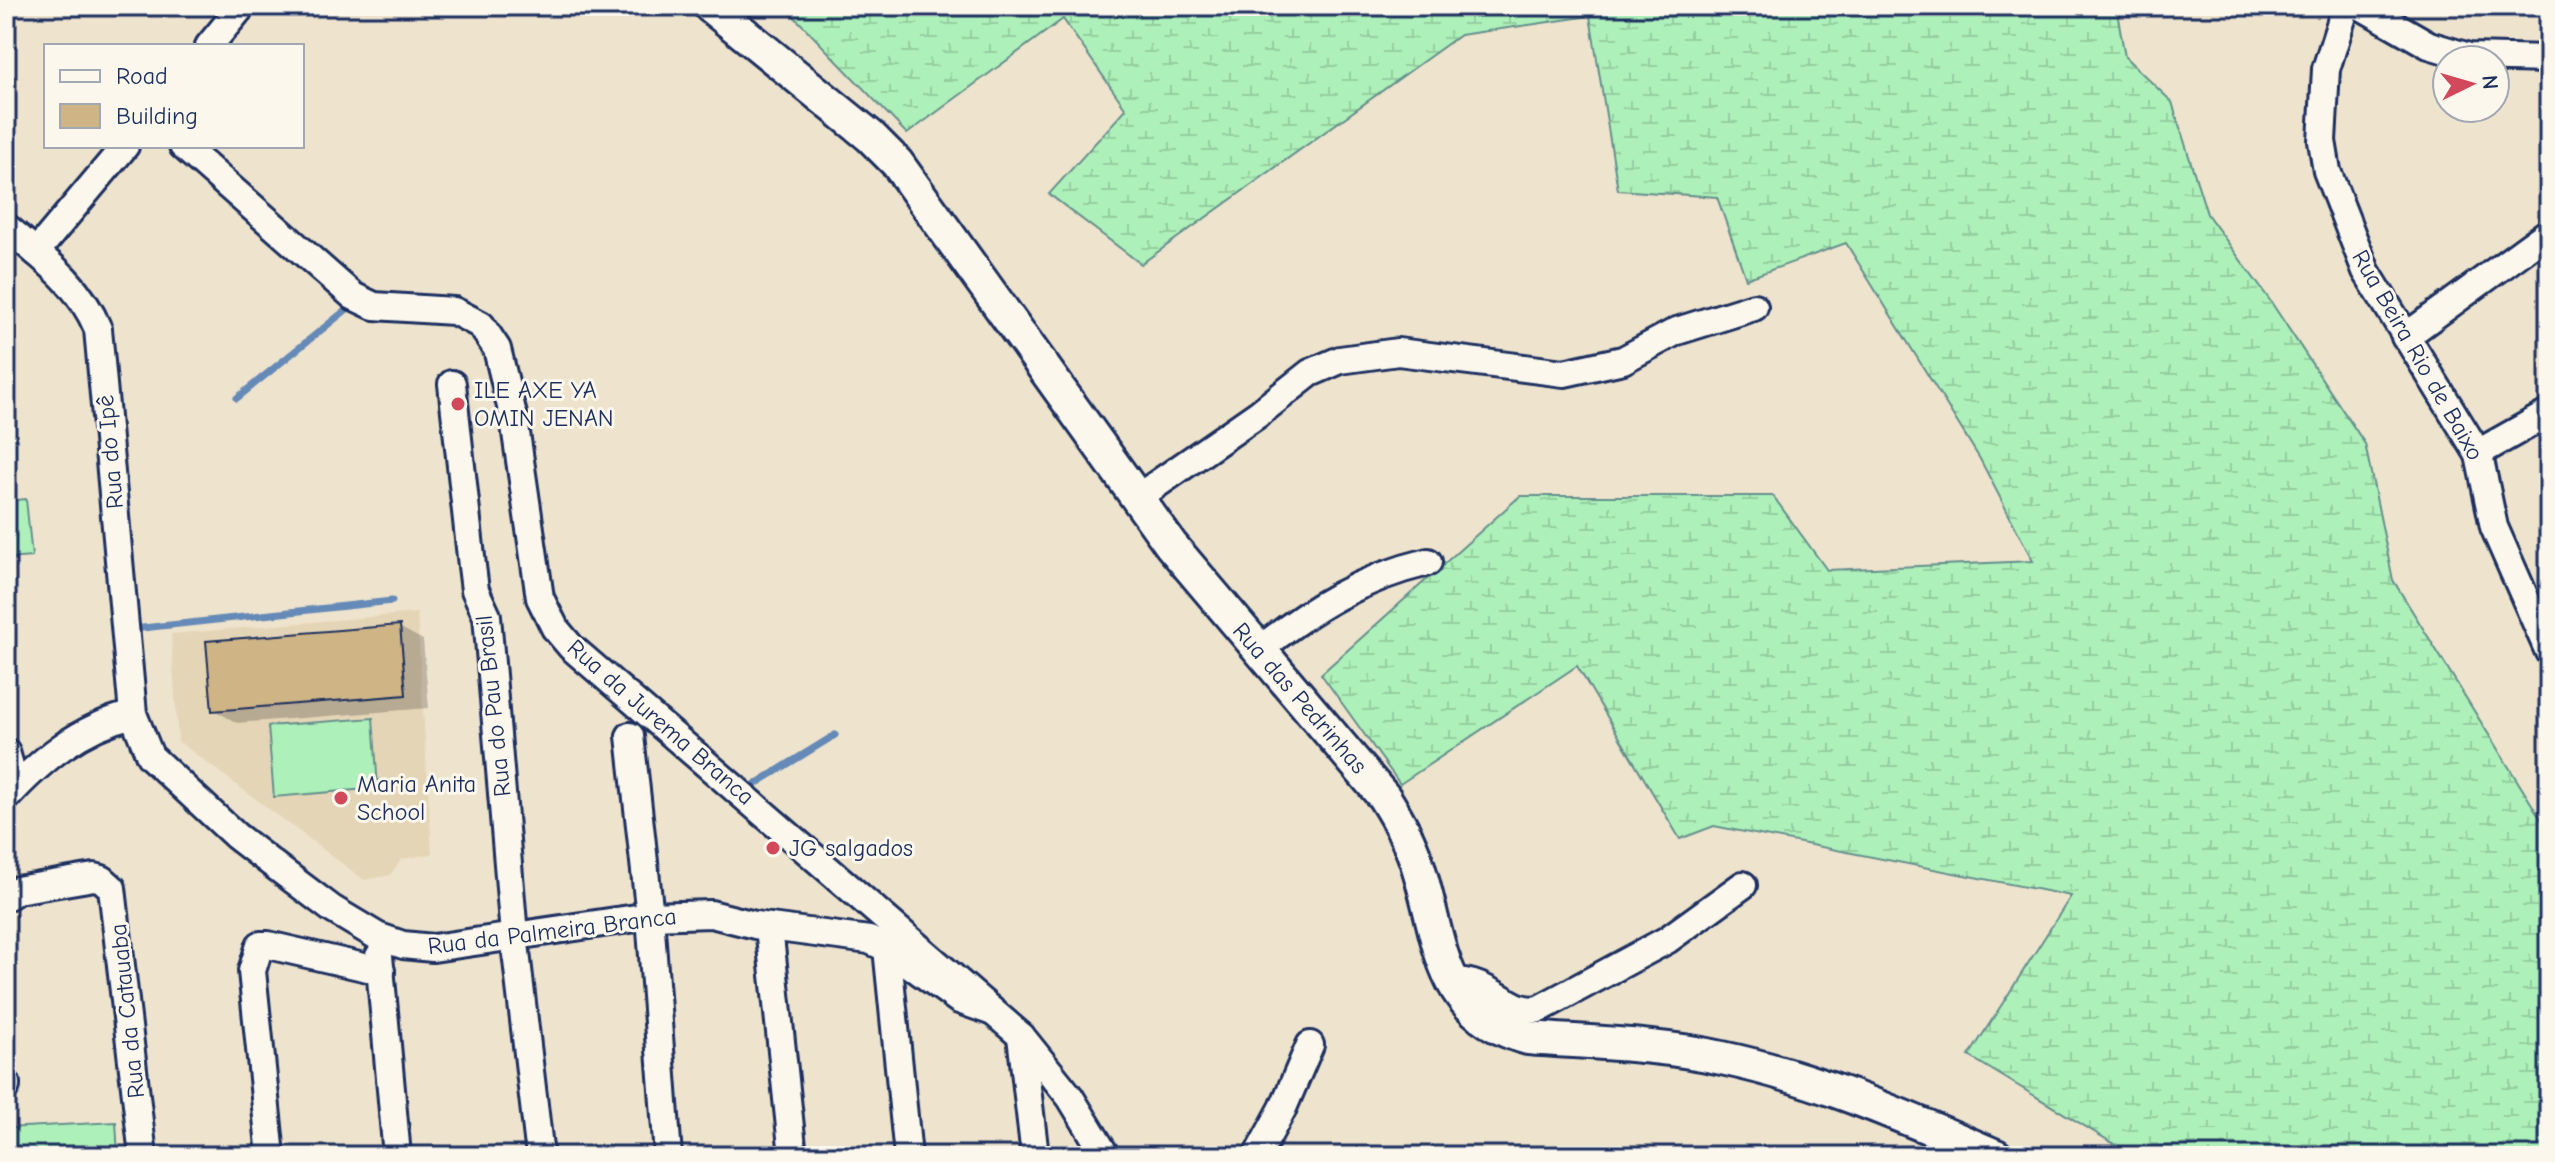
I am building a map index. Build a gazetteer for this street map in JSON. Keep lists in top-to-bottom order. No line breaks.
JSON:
{"streets":{"main road":["Rua das Pedrinhas"],"street":["Rua Beira Rio de Baixo","Rua do Ipê","Rua do Pau Brasil","Rua da Jurema Branca","Rua da Palmeira Branca","Rua da Catauaba"]},"crossings":[["Rua do Ipê","Rua da Palmeira Branca"],["Rua do Pau Brasil","Rua da Palmeira Branca"],["Rua da Jurema Branca","Rua da Palmeira Branca"]],"places":["ILE AXE YA OMIN JENAN","Maria Anita School","JG salgados"],"legend":["Road","Building"],"north":"right"}
